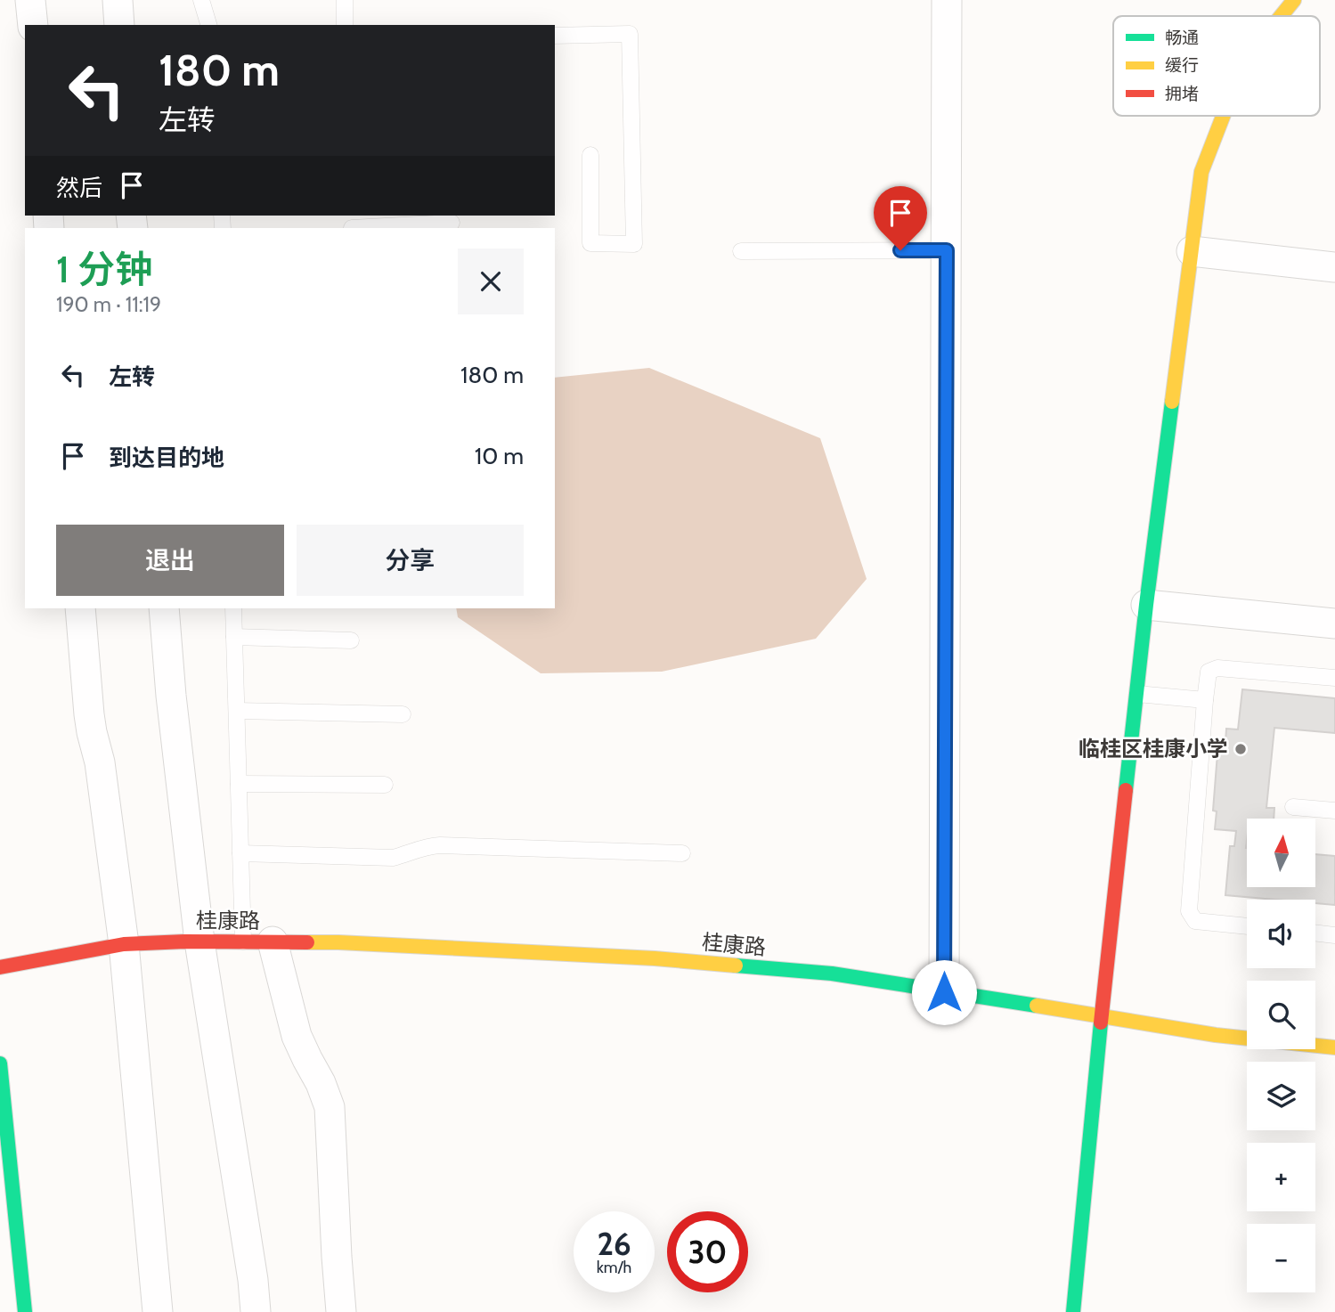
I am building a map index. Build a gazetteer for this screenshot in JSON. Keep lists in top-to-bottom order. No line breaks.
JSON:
{"streets":{"street":["桂康路"]},"places":["临桂区桂康小学"],"legend":["畅通","缓行","拥堵"],"north":"top","page":{"turn":["180 m","左转"],"then":"然后","heading":["1 分钟","190 m · 11:19"],"list":[{"name":"左转","value":"180 m"},{"name":"到达目的地","value":"10 m"}],"buttons":["退出","分享"],"map_buttons":["+","−"],"speed":"26 km/h","limit":"30"}}
